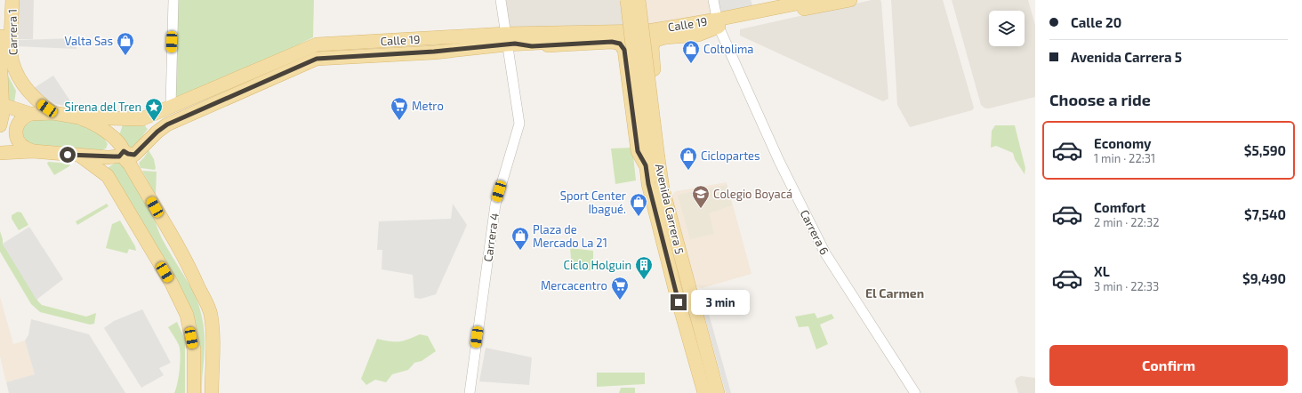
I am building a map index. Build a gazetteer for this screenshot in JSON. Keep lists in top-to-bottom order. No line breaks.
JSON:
{"streets":{"main road":["Calle 19","Carrera 1","Avenida Carrera 5"],"street":["Carrera 6","Carrera 4"]},"crossings":[["Calle 19","Carrera 1"],["Calle 19","Carrera 6"],["Calle 19","Carrera 4"]],"districts":["El Carmen"],"places":{"shop":["Valta Sas","Coltolima","Ciclopartes","Sport Center Ibagué.","Plaza de Mercado La 21"],"supermarket":["Metro","Mercacentro"],"place":["Sirena del Tren"],"school or university":["Colegio Boyacá"],"building":["Ciclo Holguin"]},"page":{"banner":["Calle 20","Avenida Carrera 5"],"heading":"Choose a ride","list":[{"name":"Economy","note":"1 min · 22:31","value":"$5,590"},{"name":"Comfort","note":"2 min · 22:32","value":"$7,540"},{"name":"XL","note":"3 min · 22:33","value":"$9,490"}],"bubble":"3 min","buttons":"Confirm"}}
